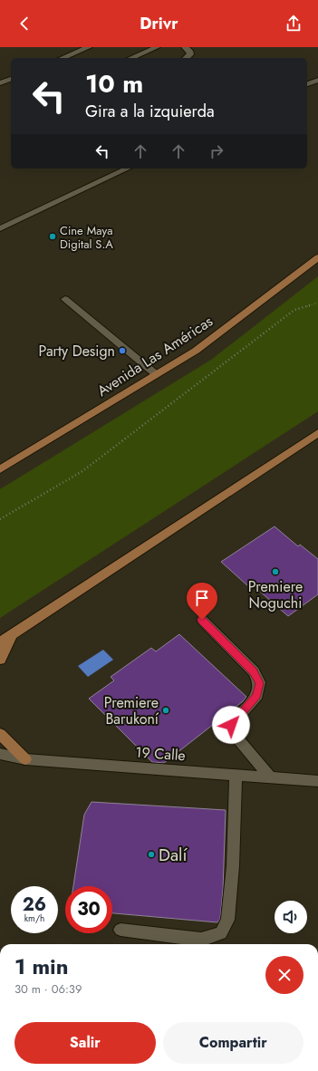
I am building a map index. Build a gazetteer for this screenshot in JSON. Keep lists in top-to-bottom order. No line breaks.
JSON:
{"streets":{"main road":["Avenida Las Américas"],"street":["19 Calle"]},"places":["Cine Maya Digital S.A","Party Design","Premiere Noguchi","Premiere Barukoní","Dalí"],"page":{"header":"Drivr","turn":["10 m","Gira a la izquierda"],"speed":"26 km/h","limit":"30","heading":["1 min","30 m · 06:39"],"buttons":["Salir","Compartir"]}}
